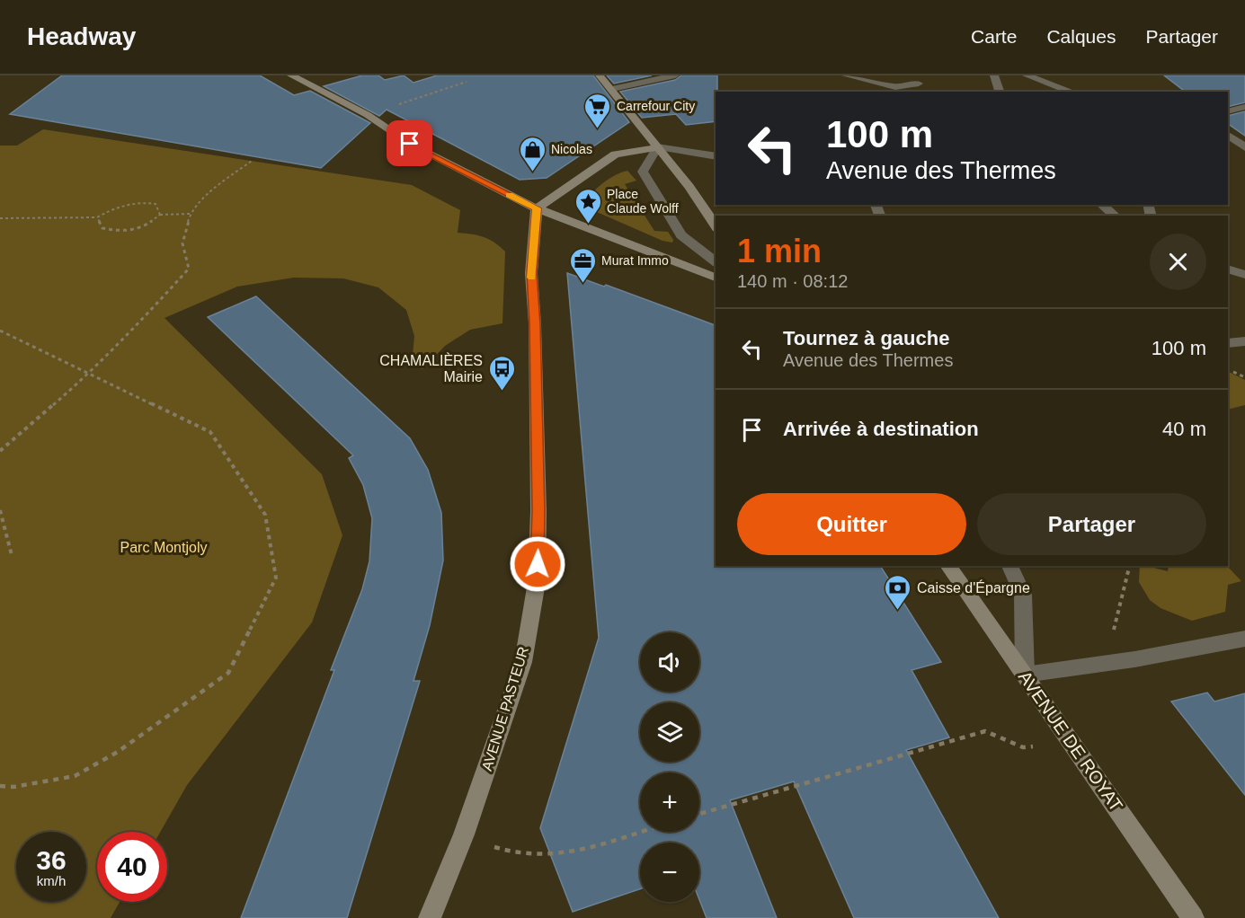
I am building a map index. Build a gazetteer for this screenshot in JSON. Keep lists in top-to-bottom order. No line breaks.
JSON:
{"streets":{"street":["AVENUE PASTEUR","AVENUE DE ROYAT"]},"parks":["Parc Montjoly"],"places":{"supermarket":["Carrefour City"],"shop":["Nicolas"],"place":["Place Claude Wolff"],"office":["Murat Immo"],"bus stop":["CHAMALIÈRES Mairie"],"bank":["Caisse d'Épargne"]},"page":{"header":"Headway","nav":["Carte","Calques","Partager"],"turn":["100 m","Avenue des Thermes"],"heading":["1 min","140 m · 08:12"],"list":[{"name":"Tournez à gauche","note":"Avenue des Thermes","value":"100 m"},{"name":"Arrivée à destination","value":"40 m"}],"buttons":["Quitter","Partager"],"map_buttons":["+","−"],"speed":"36 km/h","limit":"40"}}
